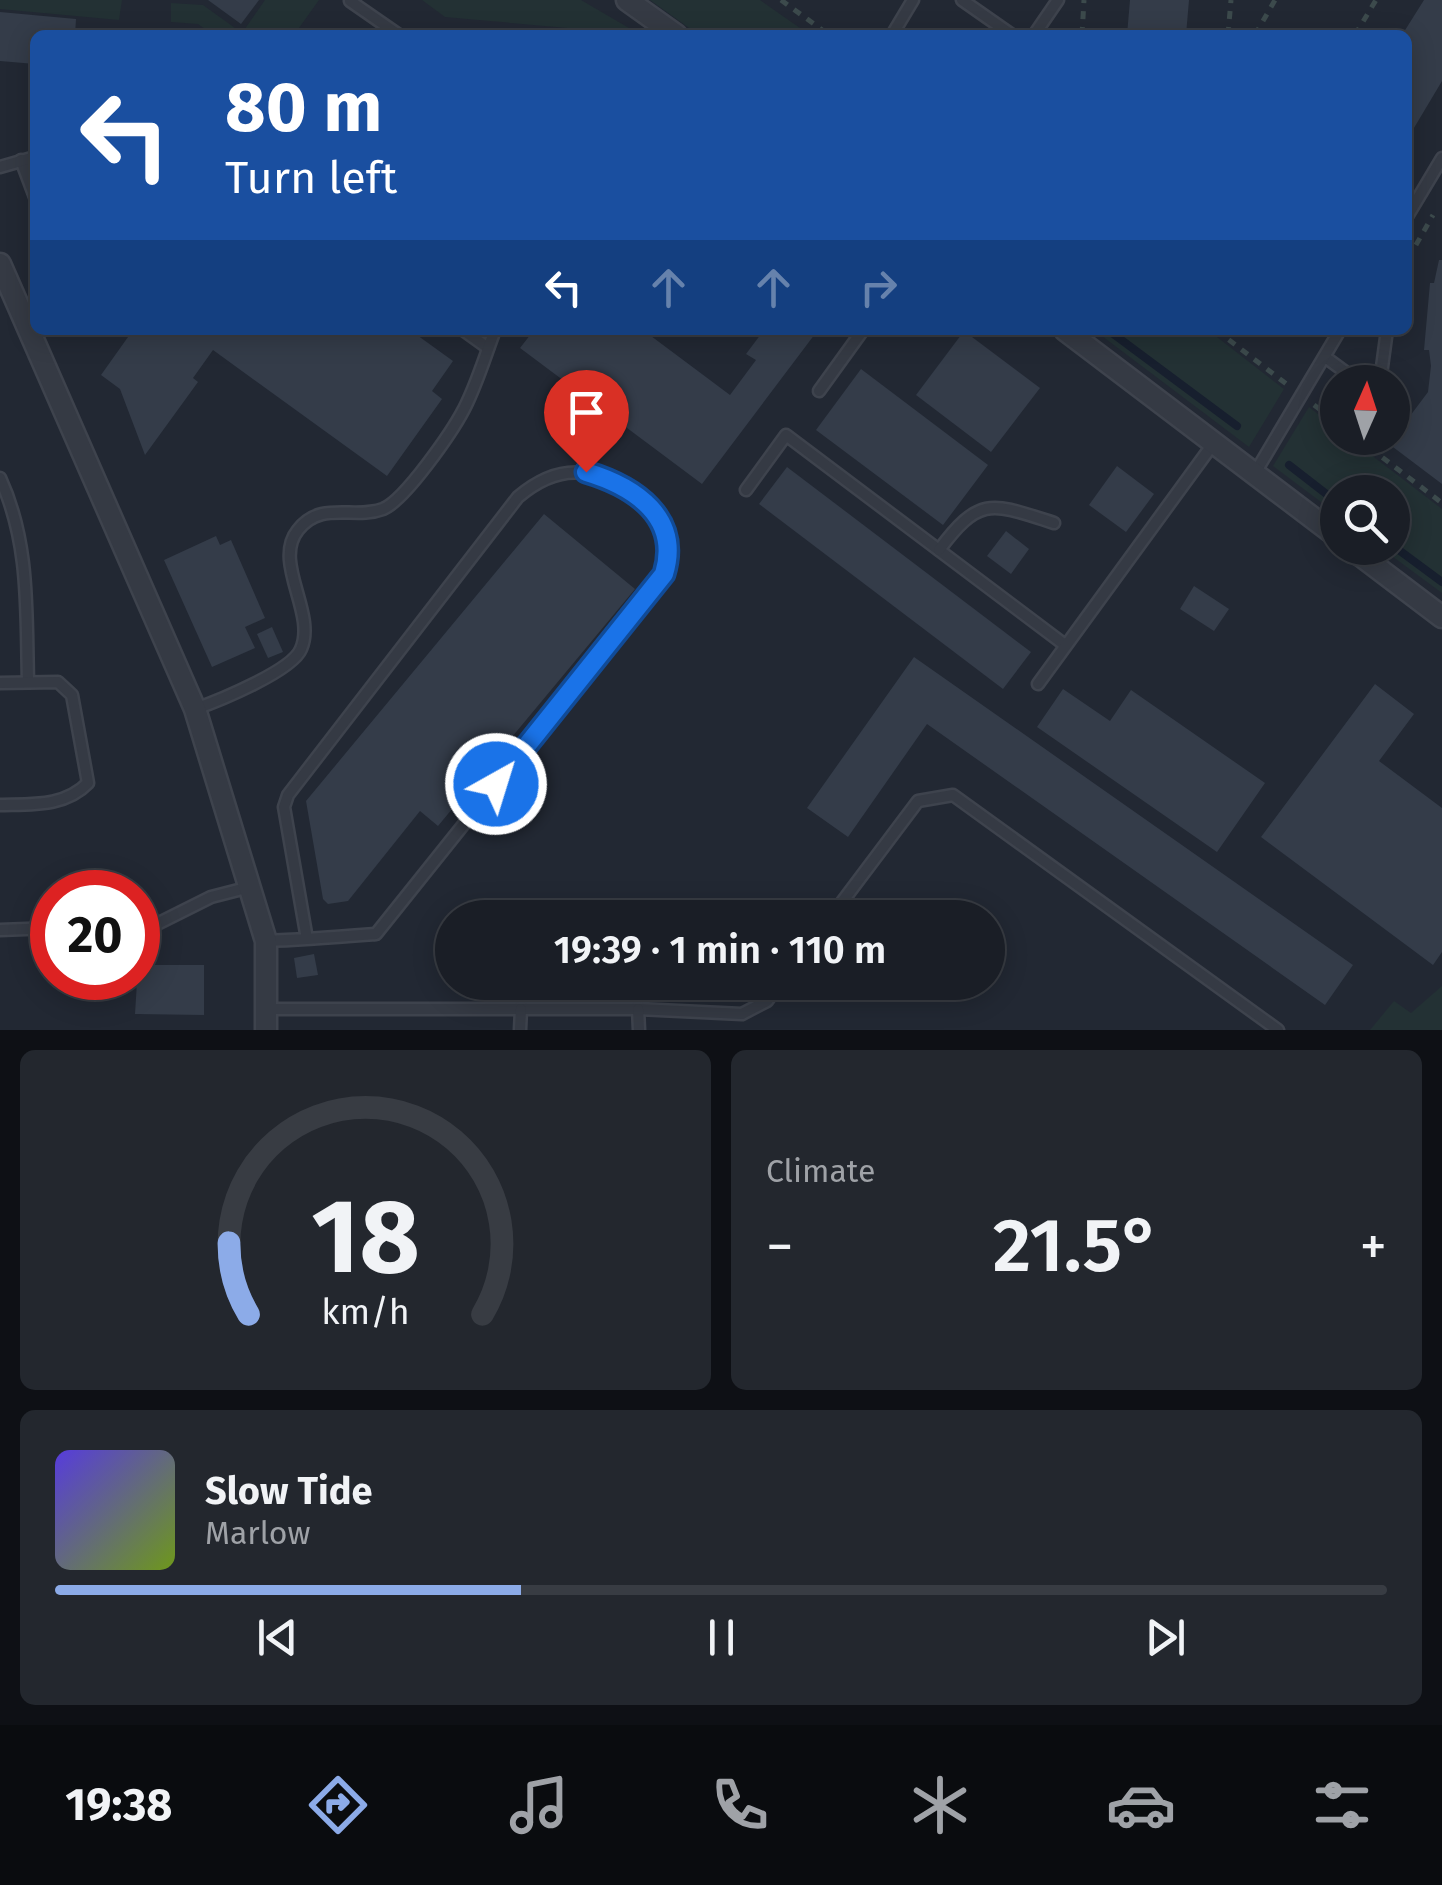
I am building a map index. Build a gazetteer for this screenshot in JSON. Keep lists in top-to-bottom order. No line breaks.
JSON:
{"north":"top","page":{"turn":["80 m","Turn left"],"limit":"20","trip":"19:39 · 1 min · 110 m","tile":"Climate","heat":["−","21.5°","+"],"song":["Slow Tide","Marlow"],"tabs":"19:38","gauge":["18","km/h"]}}
